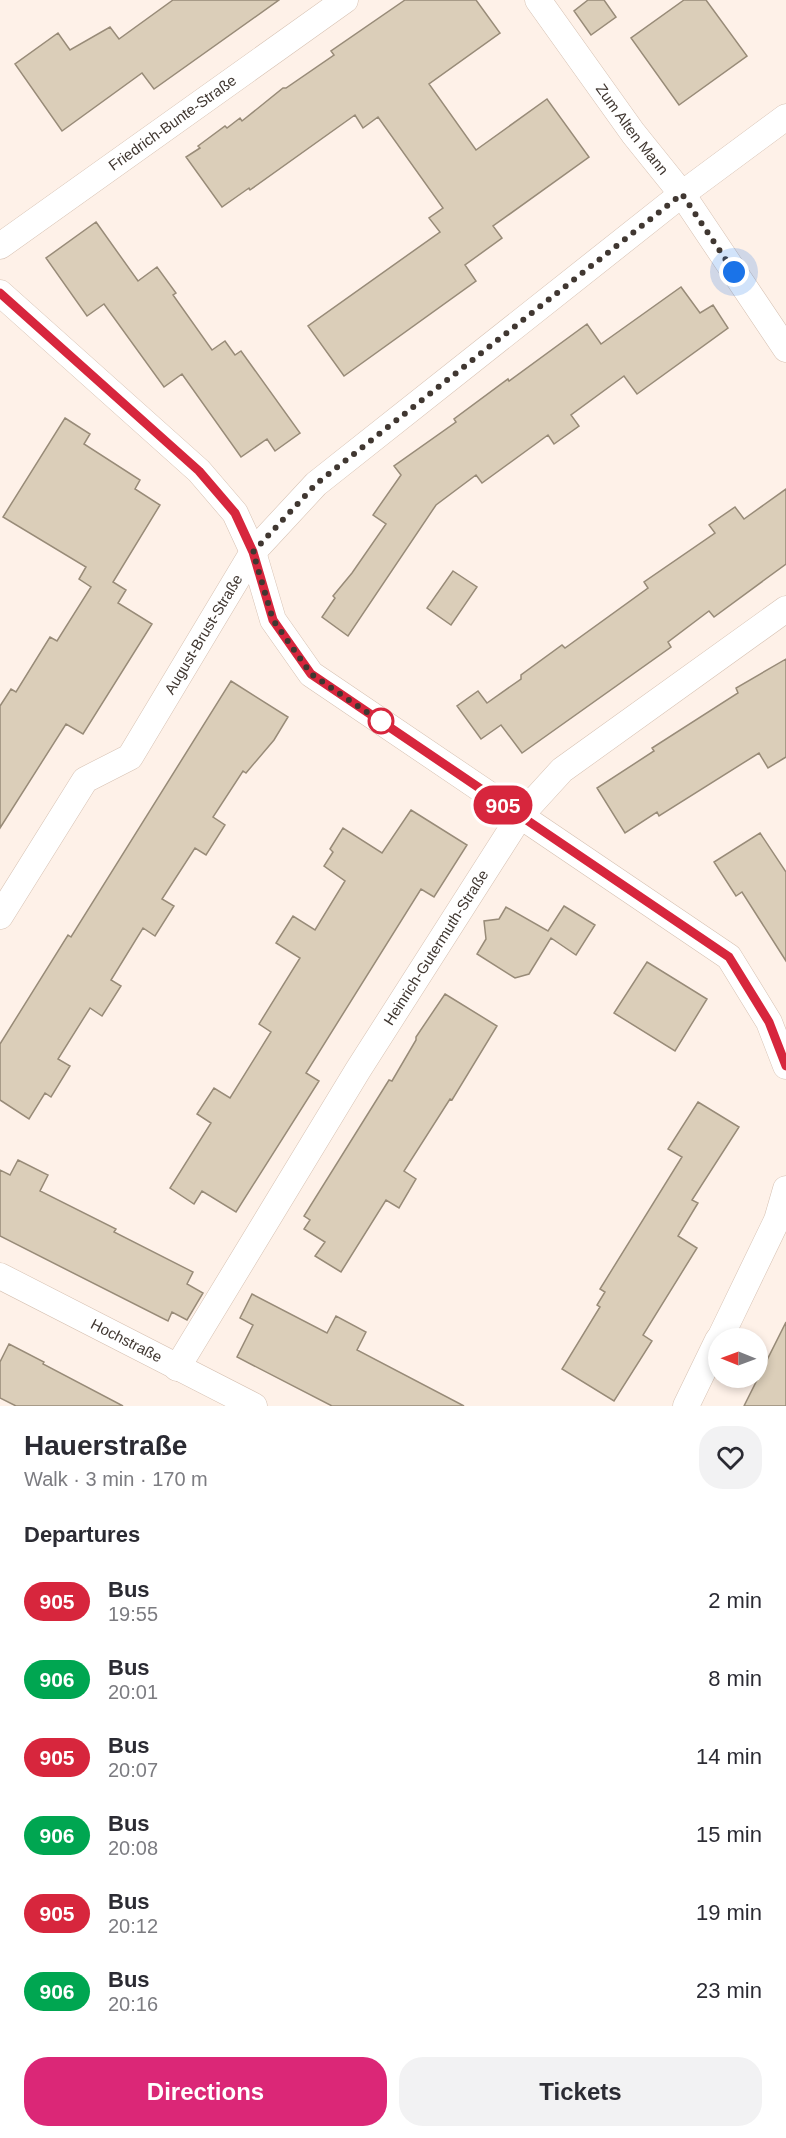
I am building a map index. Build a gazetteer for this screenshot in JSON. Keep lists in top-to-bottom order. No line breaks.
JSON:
{"streets":{"street":["Friedrich-Bunte-Straße","Zum Alten Mann","August-Brust-Straße","Heinrich-Gutermuth-Straße","Hochstraße"]},"crossings":[["Zum Alten Mann","August-Brust-Straße"],["Heinrich-Gutermuth-Straße","Hochstraße"]],"lines":["bus line 905"],"north":"left","page":{"on_map":"905","heading":[["Hauerstraße","Walk · 3 min · 170 m"],"Departures"],"list":[{"mark":"905","name":"Bus","note":"19:55","value":"2 min"},{"mark":"906","name":"Bus","note":"20:01","value":"8 min"},{"mark":"905","name":"Bus","note":"20:07","value":"14 min"},{"mark":"906","name":"Bus","note":"20:08","value":"15 min"},{"mark":"905","name":"Bus","note":"20:12","value":"19 min"},{"mark":"906","name":"Bus","note":"20:16","value":"23 min"}],"buttons":["Directions","Tickets"]}}
